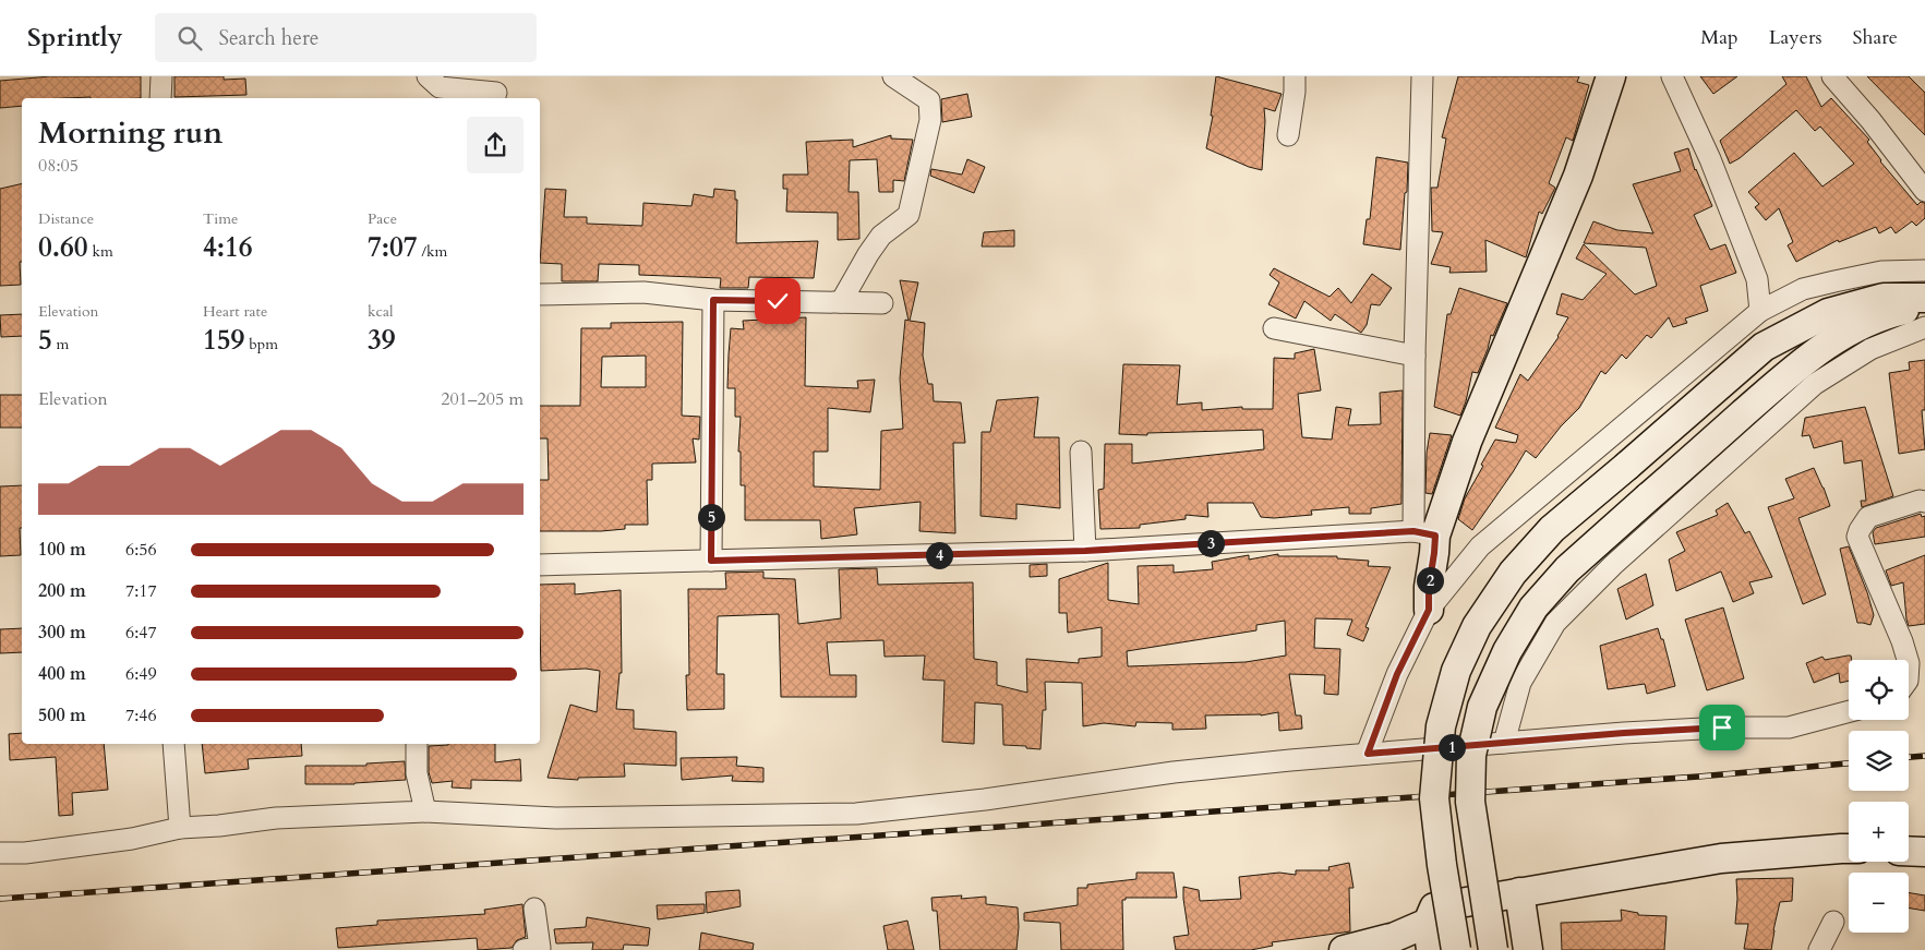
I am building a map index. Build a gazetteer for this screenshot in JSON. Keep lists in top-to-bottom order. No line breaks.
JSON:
{"page":{"header":"Sprintly","search":"Search here","nav":["Map","Layers","Share"],"heading":["Morning run","08:05"],"stats":[["Distance","0.60 km"],["Time","4:16"],["Pace","7:07 /km"],["Elevation","5 m"],["Heart rate","159 bpm"],["kcal","39"]],"chart":["Elevation","201–205 m"],"pins":["5","3","4","2","1"],"list":[{"name":"100 m","note":"6:56"},{"name":"200 m","note":"7:17"},{"name":"300 m","note":"6:47"},{"name":"400 m","note":"6:49"},{"name":"500 m","note":"7:46"}],"map_buttons":["+","−"]}}
